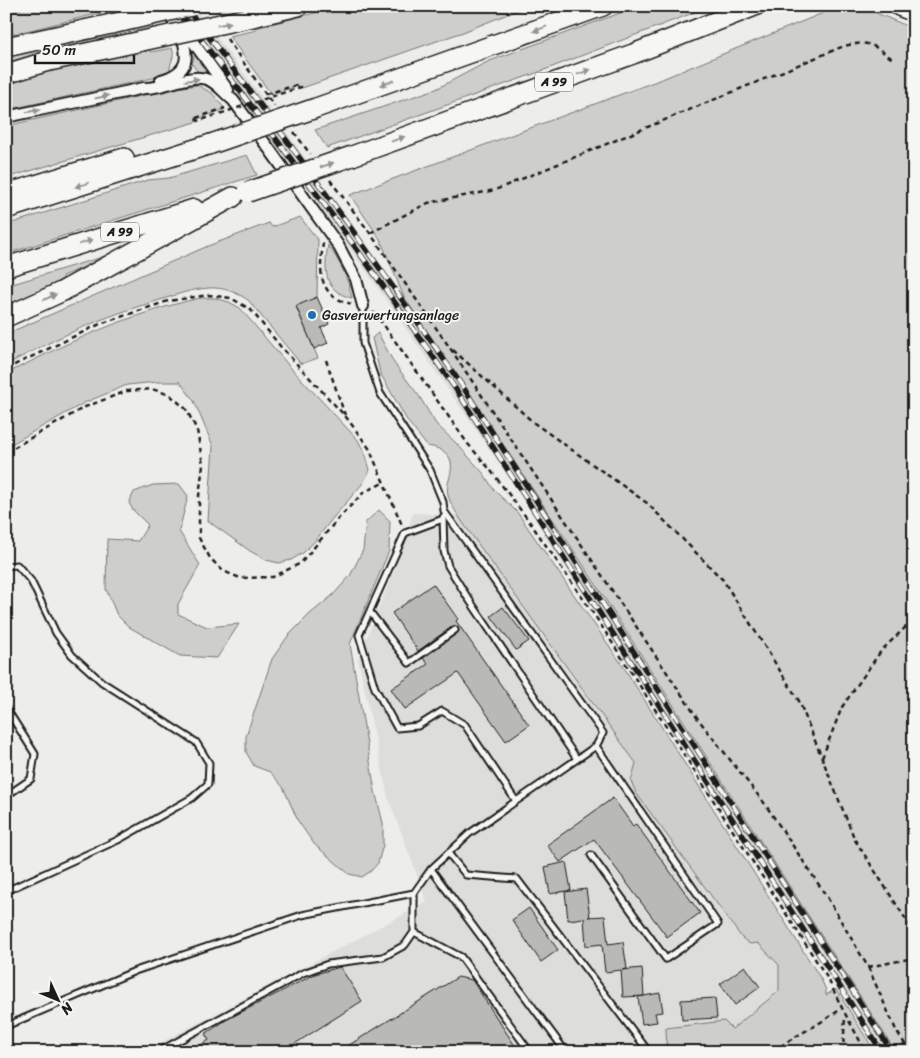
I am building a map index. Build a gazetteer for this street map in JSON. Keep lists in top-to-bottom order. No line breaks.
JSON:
{"streets":{"highway":["A 99"]},"places":["Gasverwertungsanlage"],"scale_bar":"50 m","north":"bottom right"}
